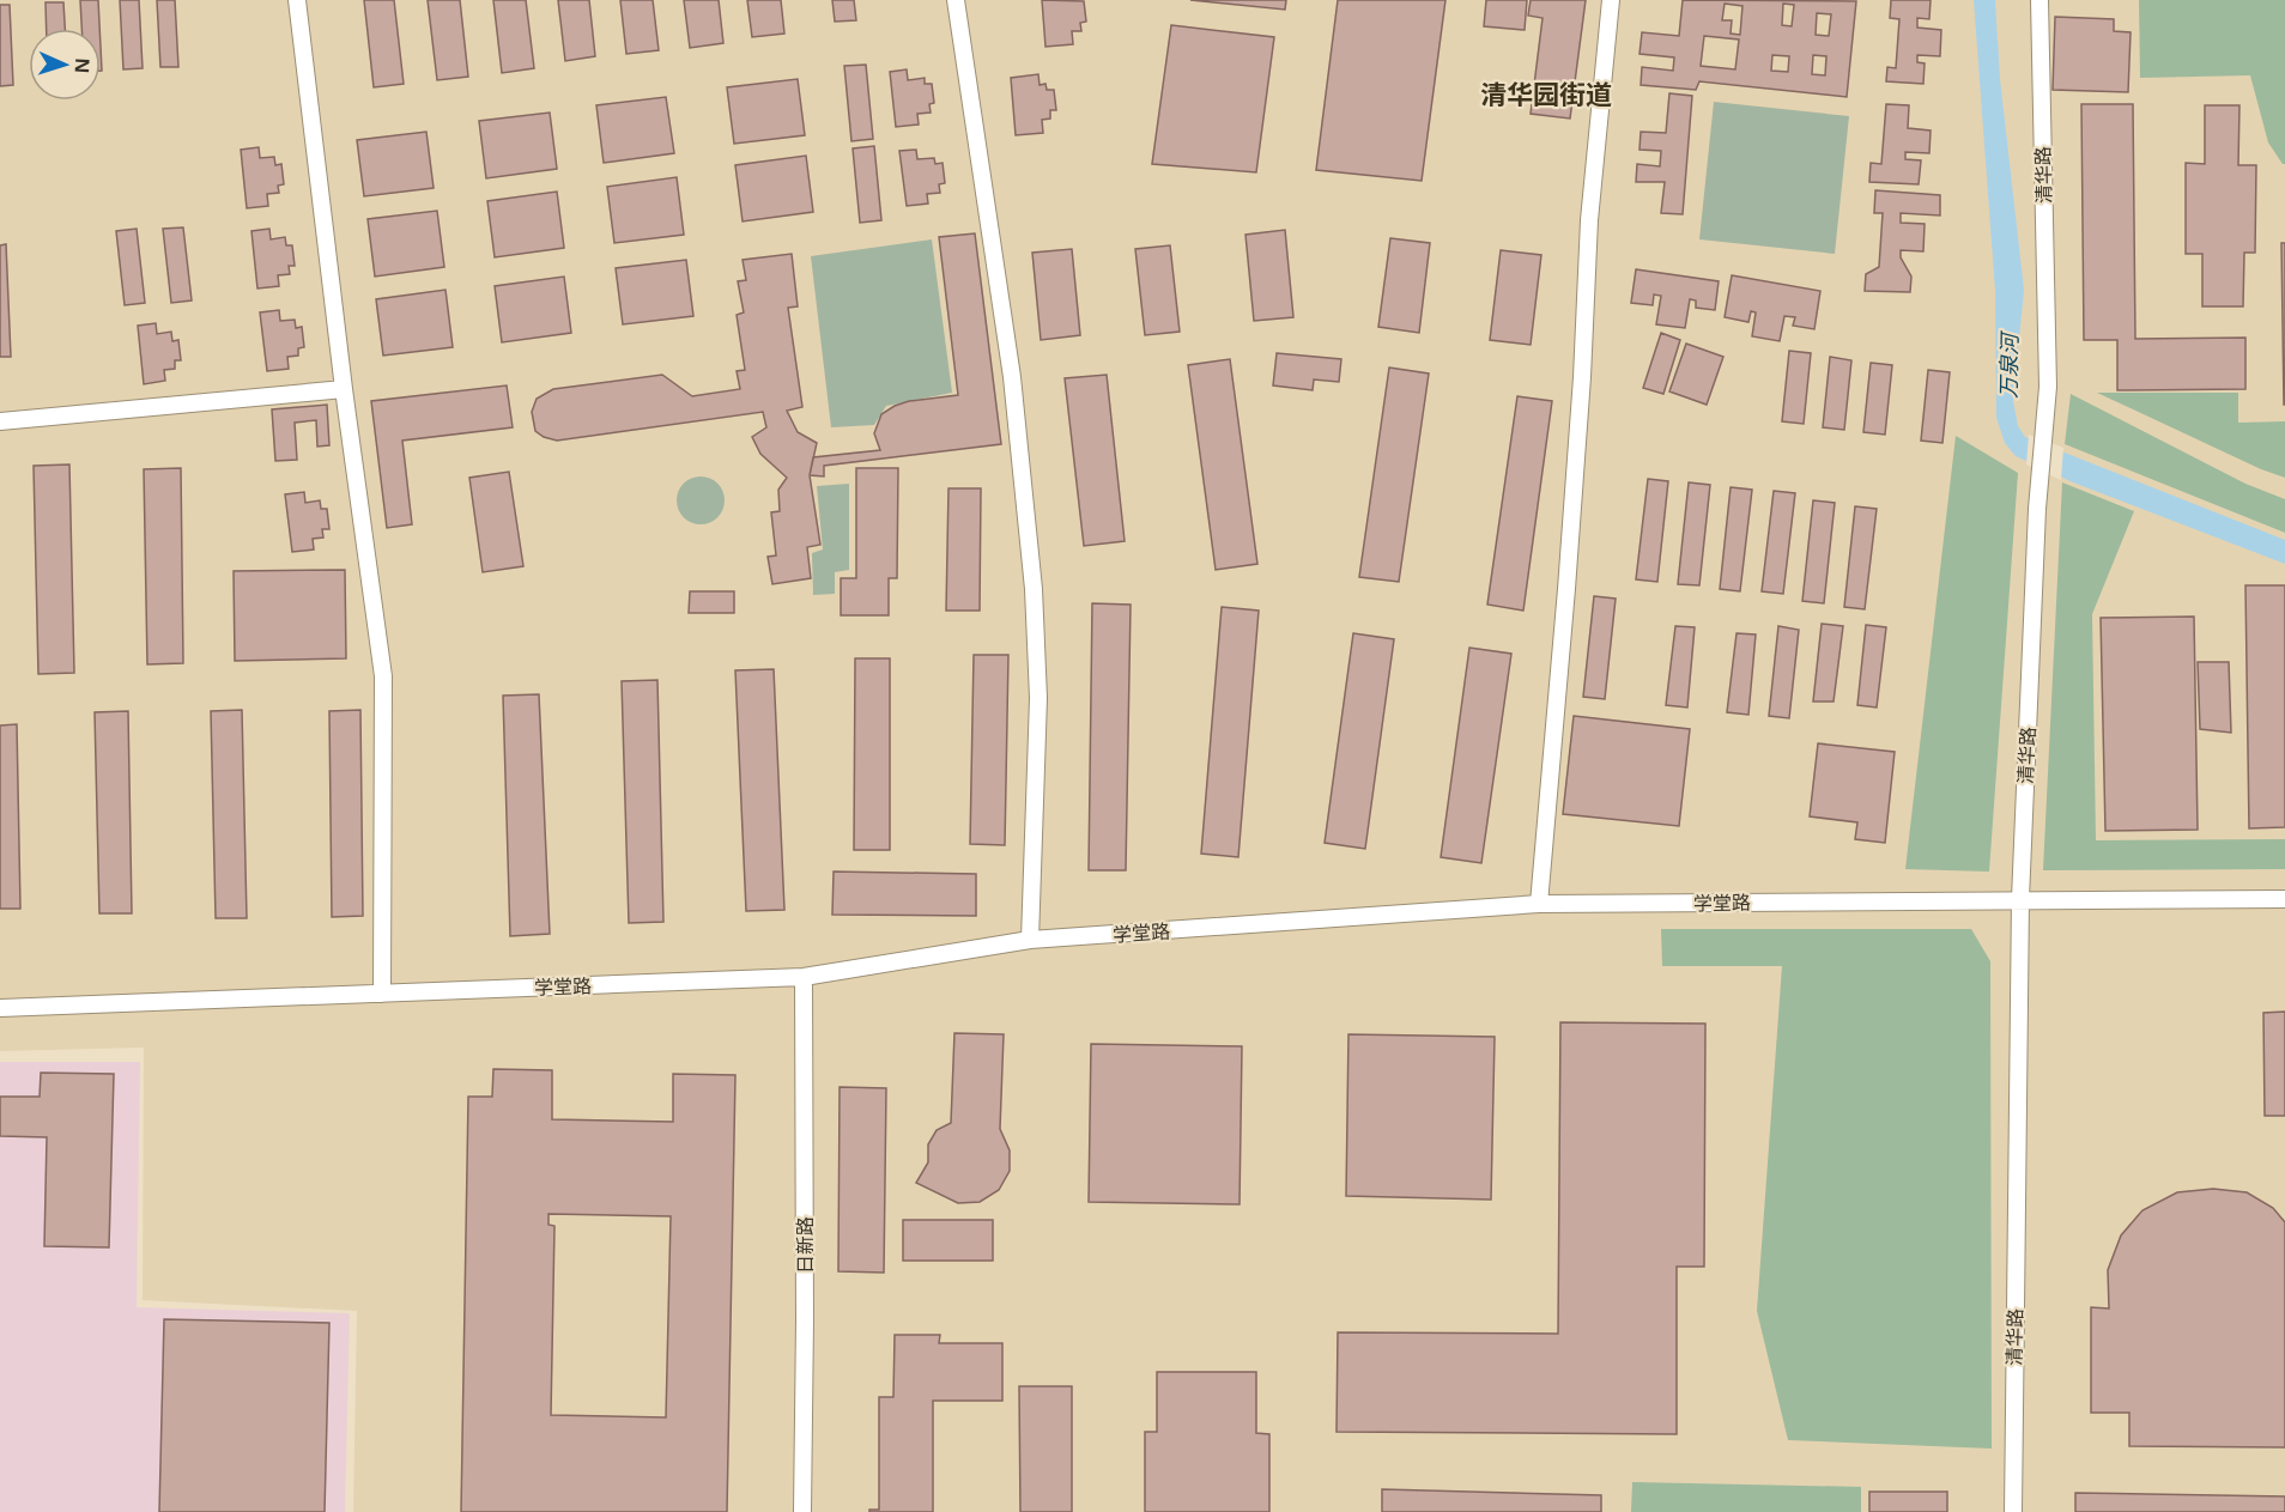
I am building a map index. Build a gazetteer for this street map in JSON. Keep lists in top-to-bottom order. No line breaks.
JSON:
{"streets":{"street":["清华路","学堂路","日新路"]},"crossings":[["清华路","学堂路"],["学堂路","日新路"]],"districts":["清华园街道"],"water":["万泉河"],"north":"right"}
